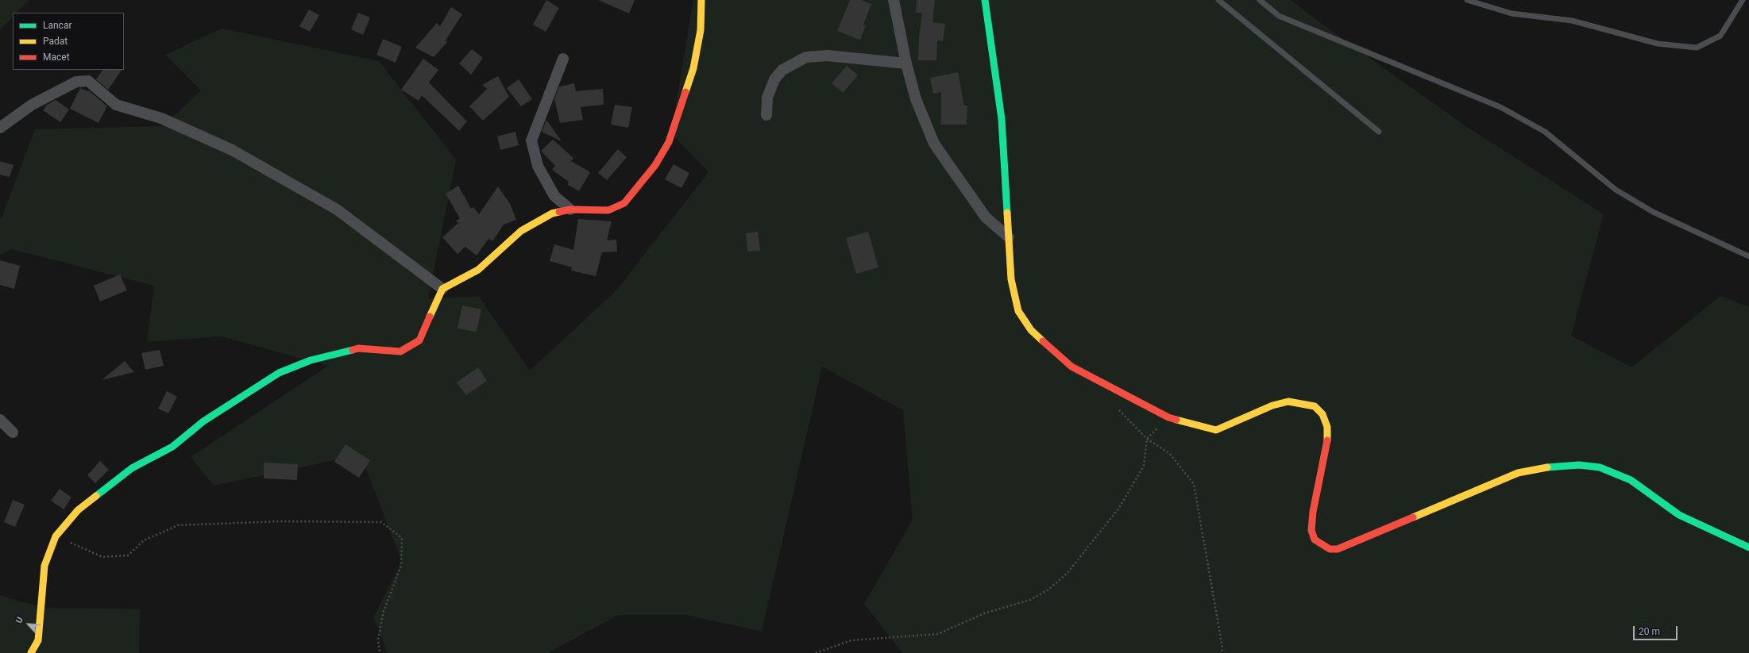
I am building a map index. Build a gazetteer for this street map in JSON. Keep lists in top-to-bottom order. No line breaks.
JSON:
{"legend":["Lancar","Padat","Macet"],"scale_bar":"20 m","north":"top left"}
